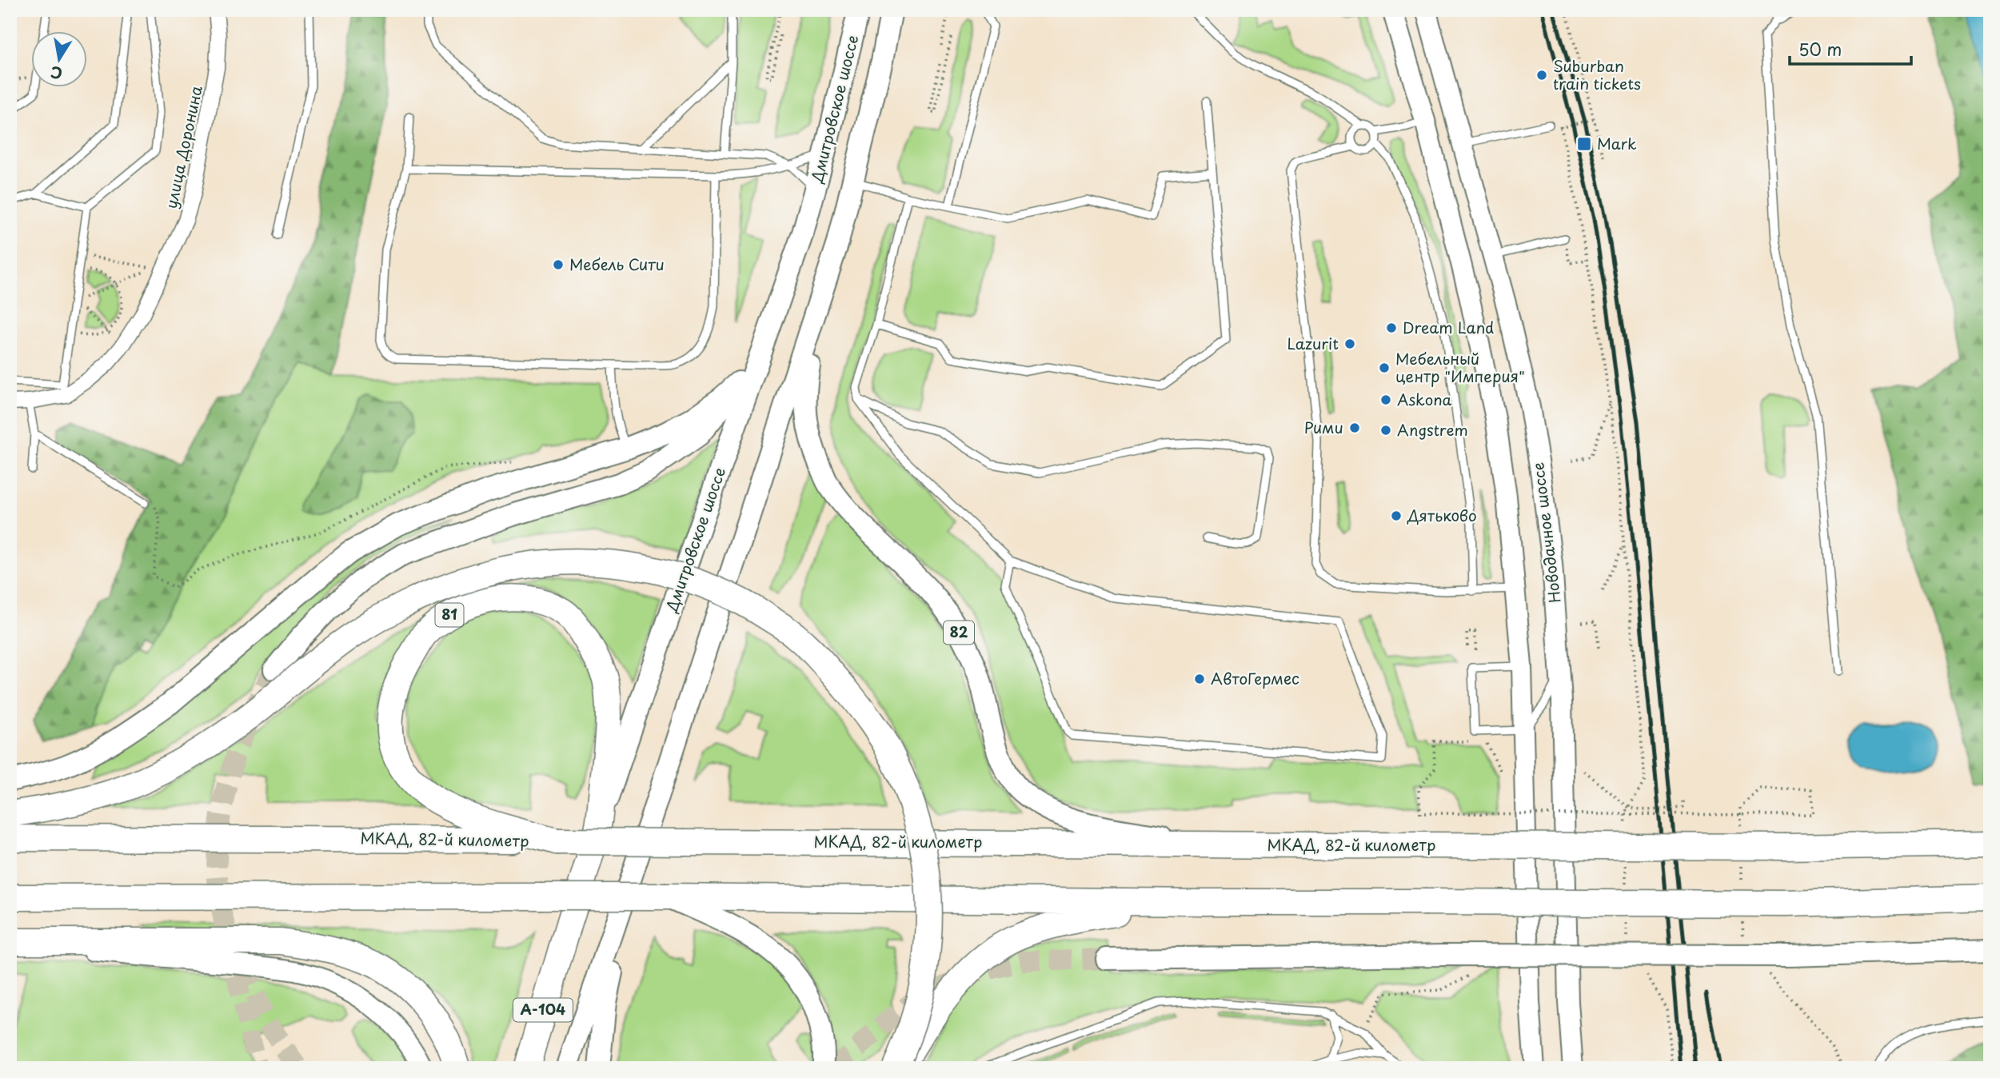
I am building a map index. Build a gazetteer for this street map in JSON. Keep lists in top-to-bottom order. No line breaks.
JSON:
{"streets":{"highway":["Дмитровское шоссе","81","МКАД, 82-й километр","А-104"],"main road":["Новодачное шоссе","82"],"street":["улица Доронина"]},"crossings":[["Дмитровское шоссе","81"],["81","МКАД, 82-й километр"],["82","МКАД, 82-й километр"]],"places":{"other":["Suburban train tickets","Мебель Сити","Dream Land","Lazurit","Мебельный центр \"Империя\"","Askona","Рими","Angstrem","Дятьково","АвтоГермес"],"transit":["Mark"]},"scale_bar":"50 m","north":"bottom"}
